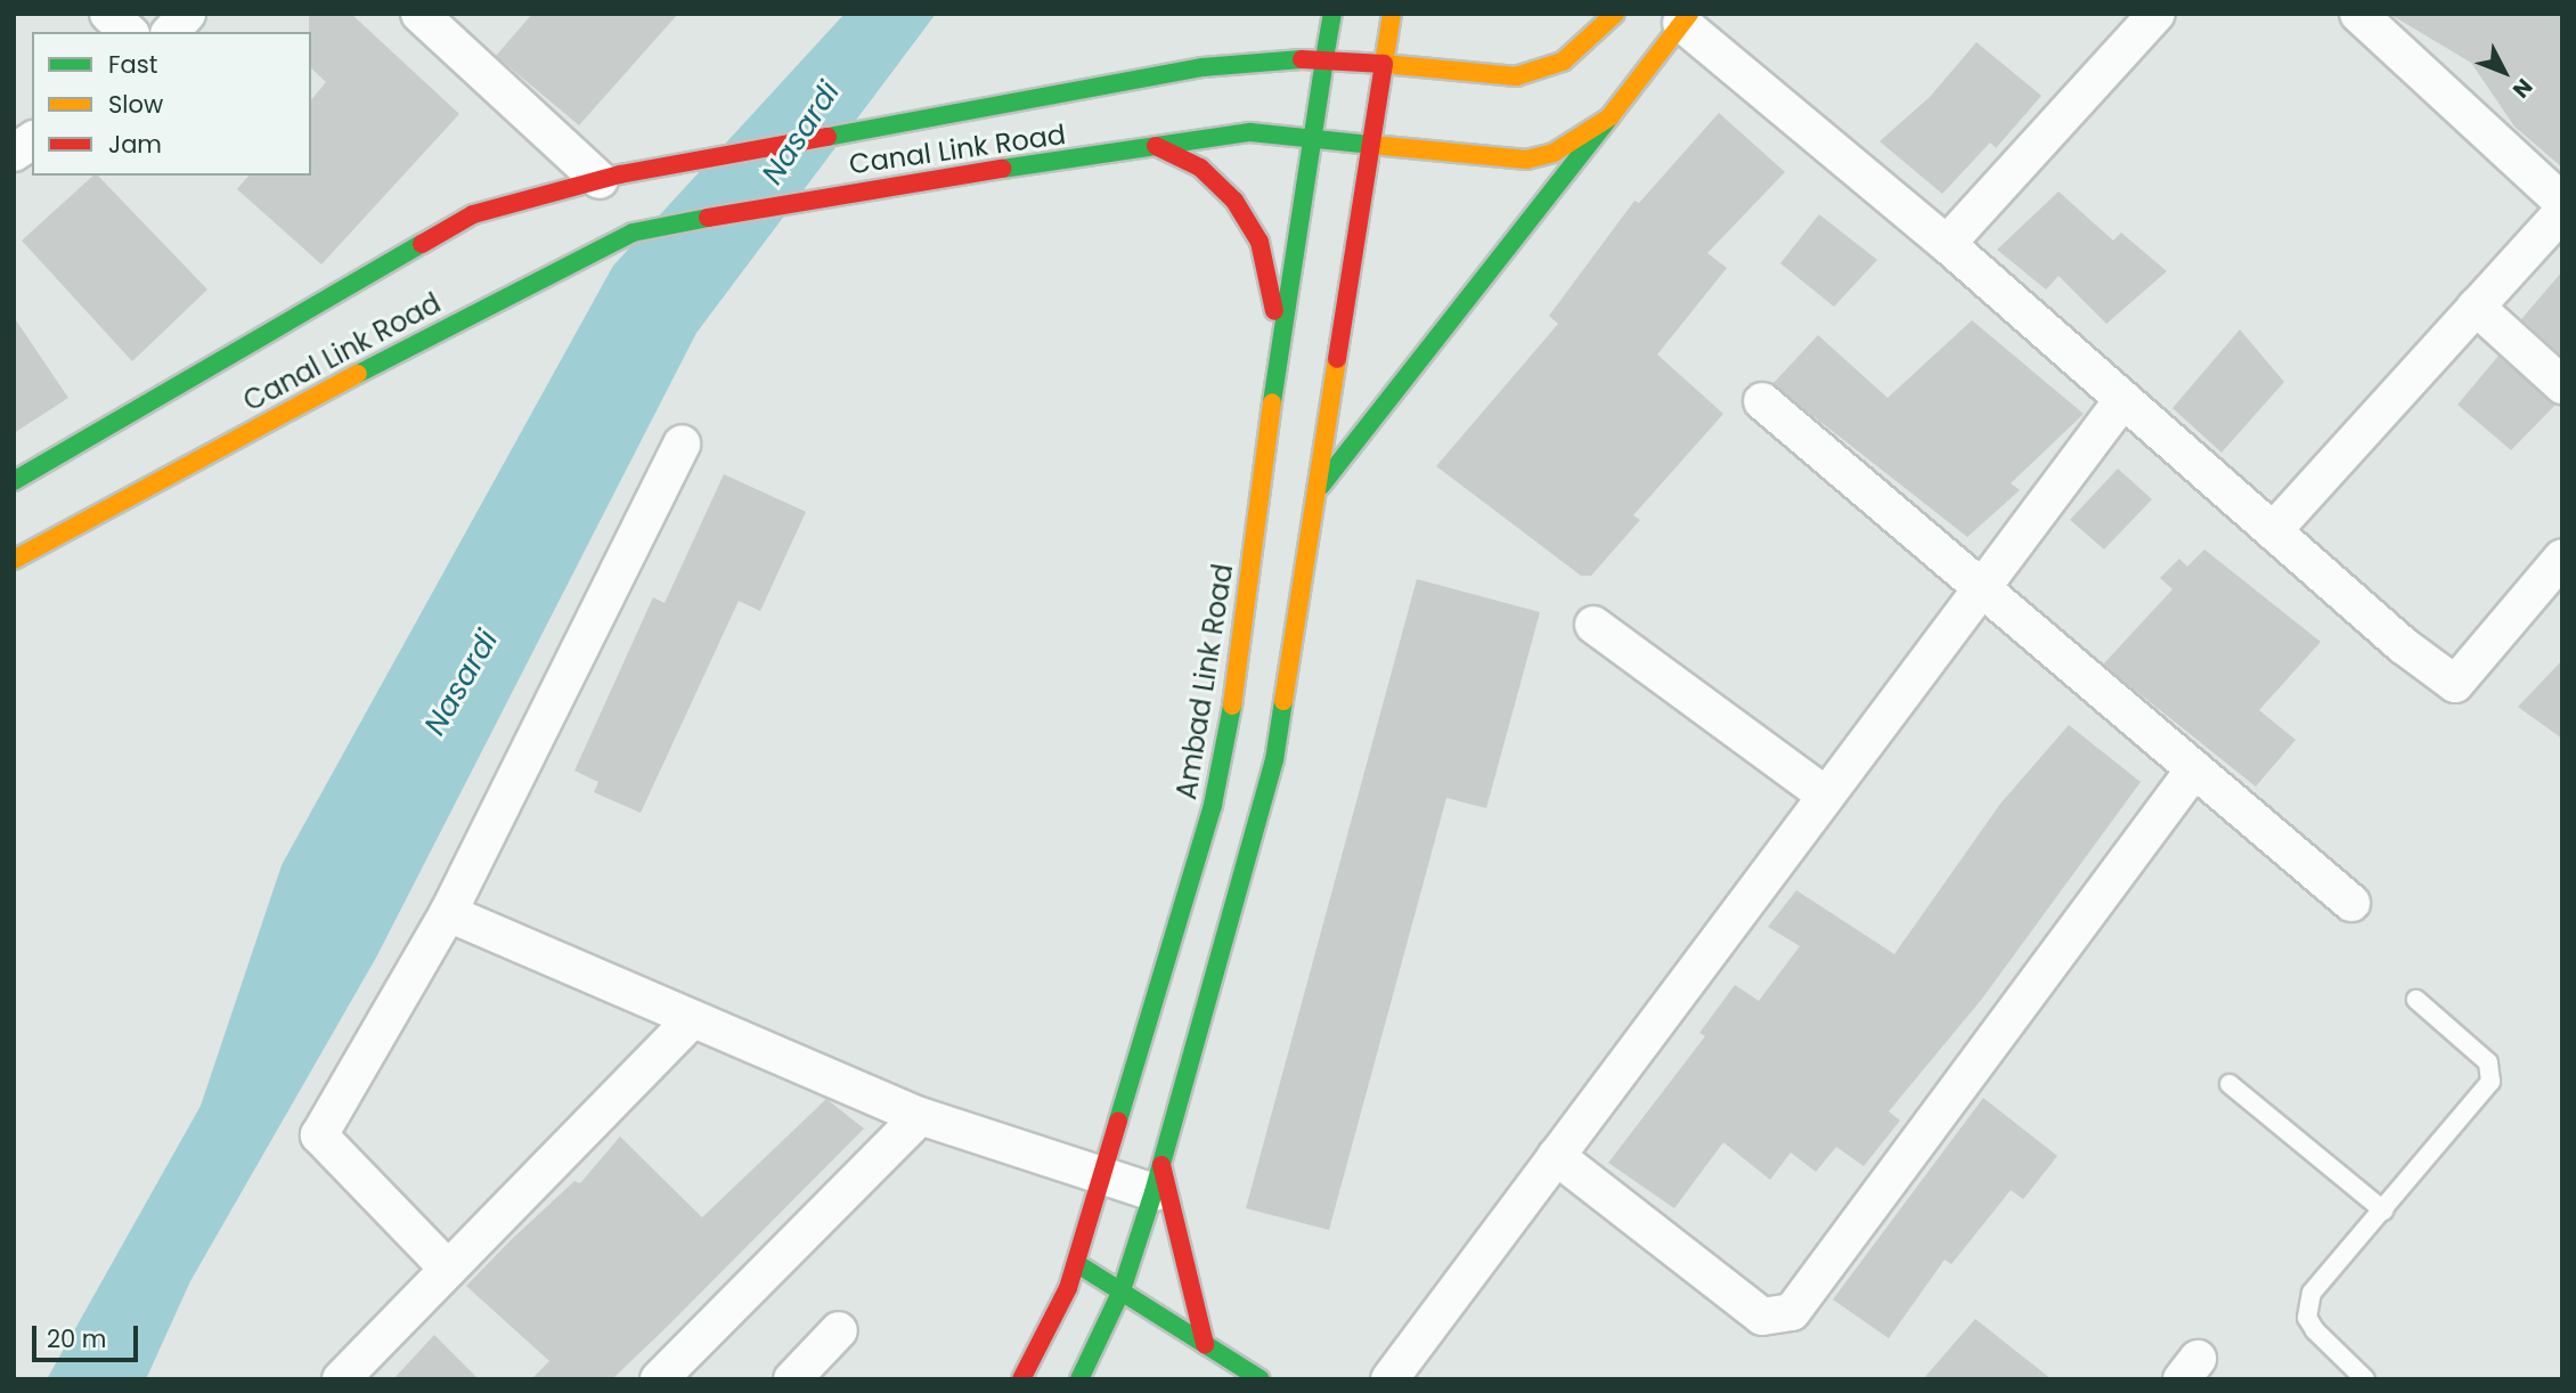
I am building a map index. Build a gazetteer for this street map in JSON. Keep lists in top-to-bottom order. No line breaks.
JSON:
{"streets":{"main road":["Canal Link Road","Ambad Link Road"]},"crossings":[["Canal Link Road","Ambad Link Road"]],"water":["Nasardi"],"legend":["Fast","Slow","Jam"],"scale_bar":"20 m","north":"bottom right"}
